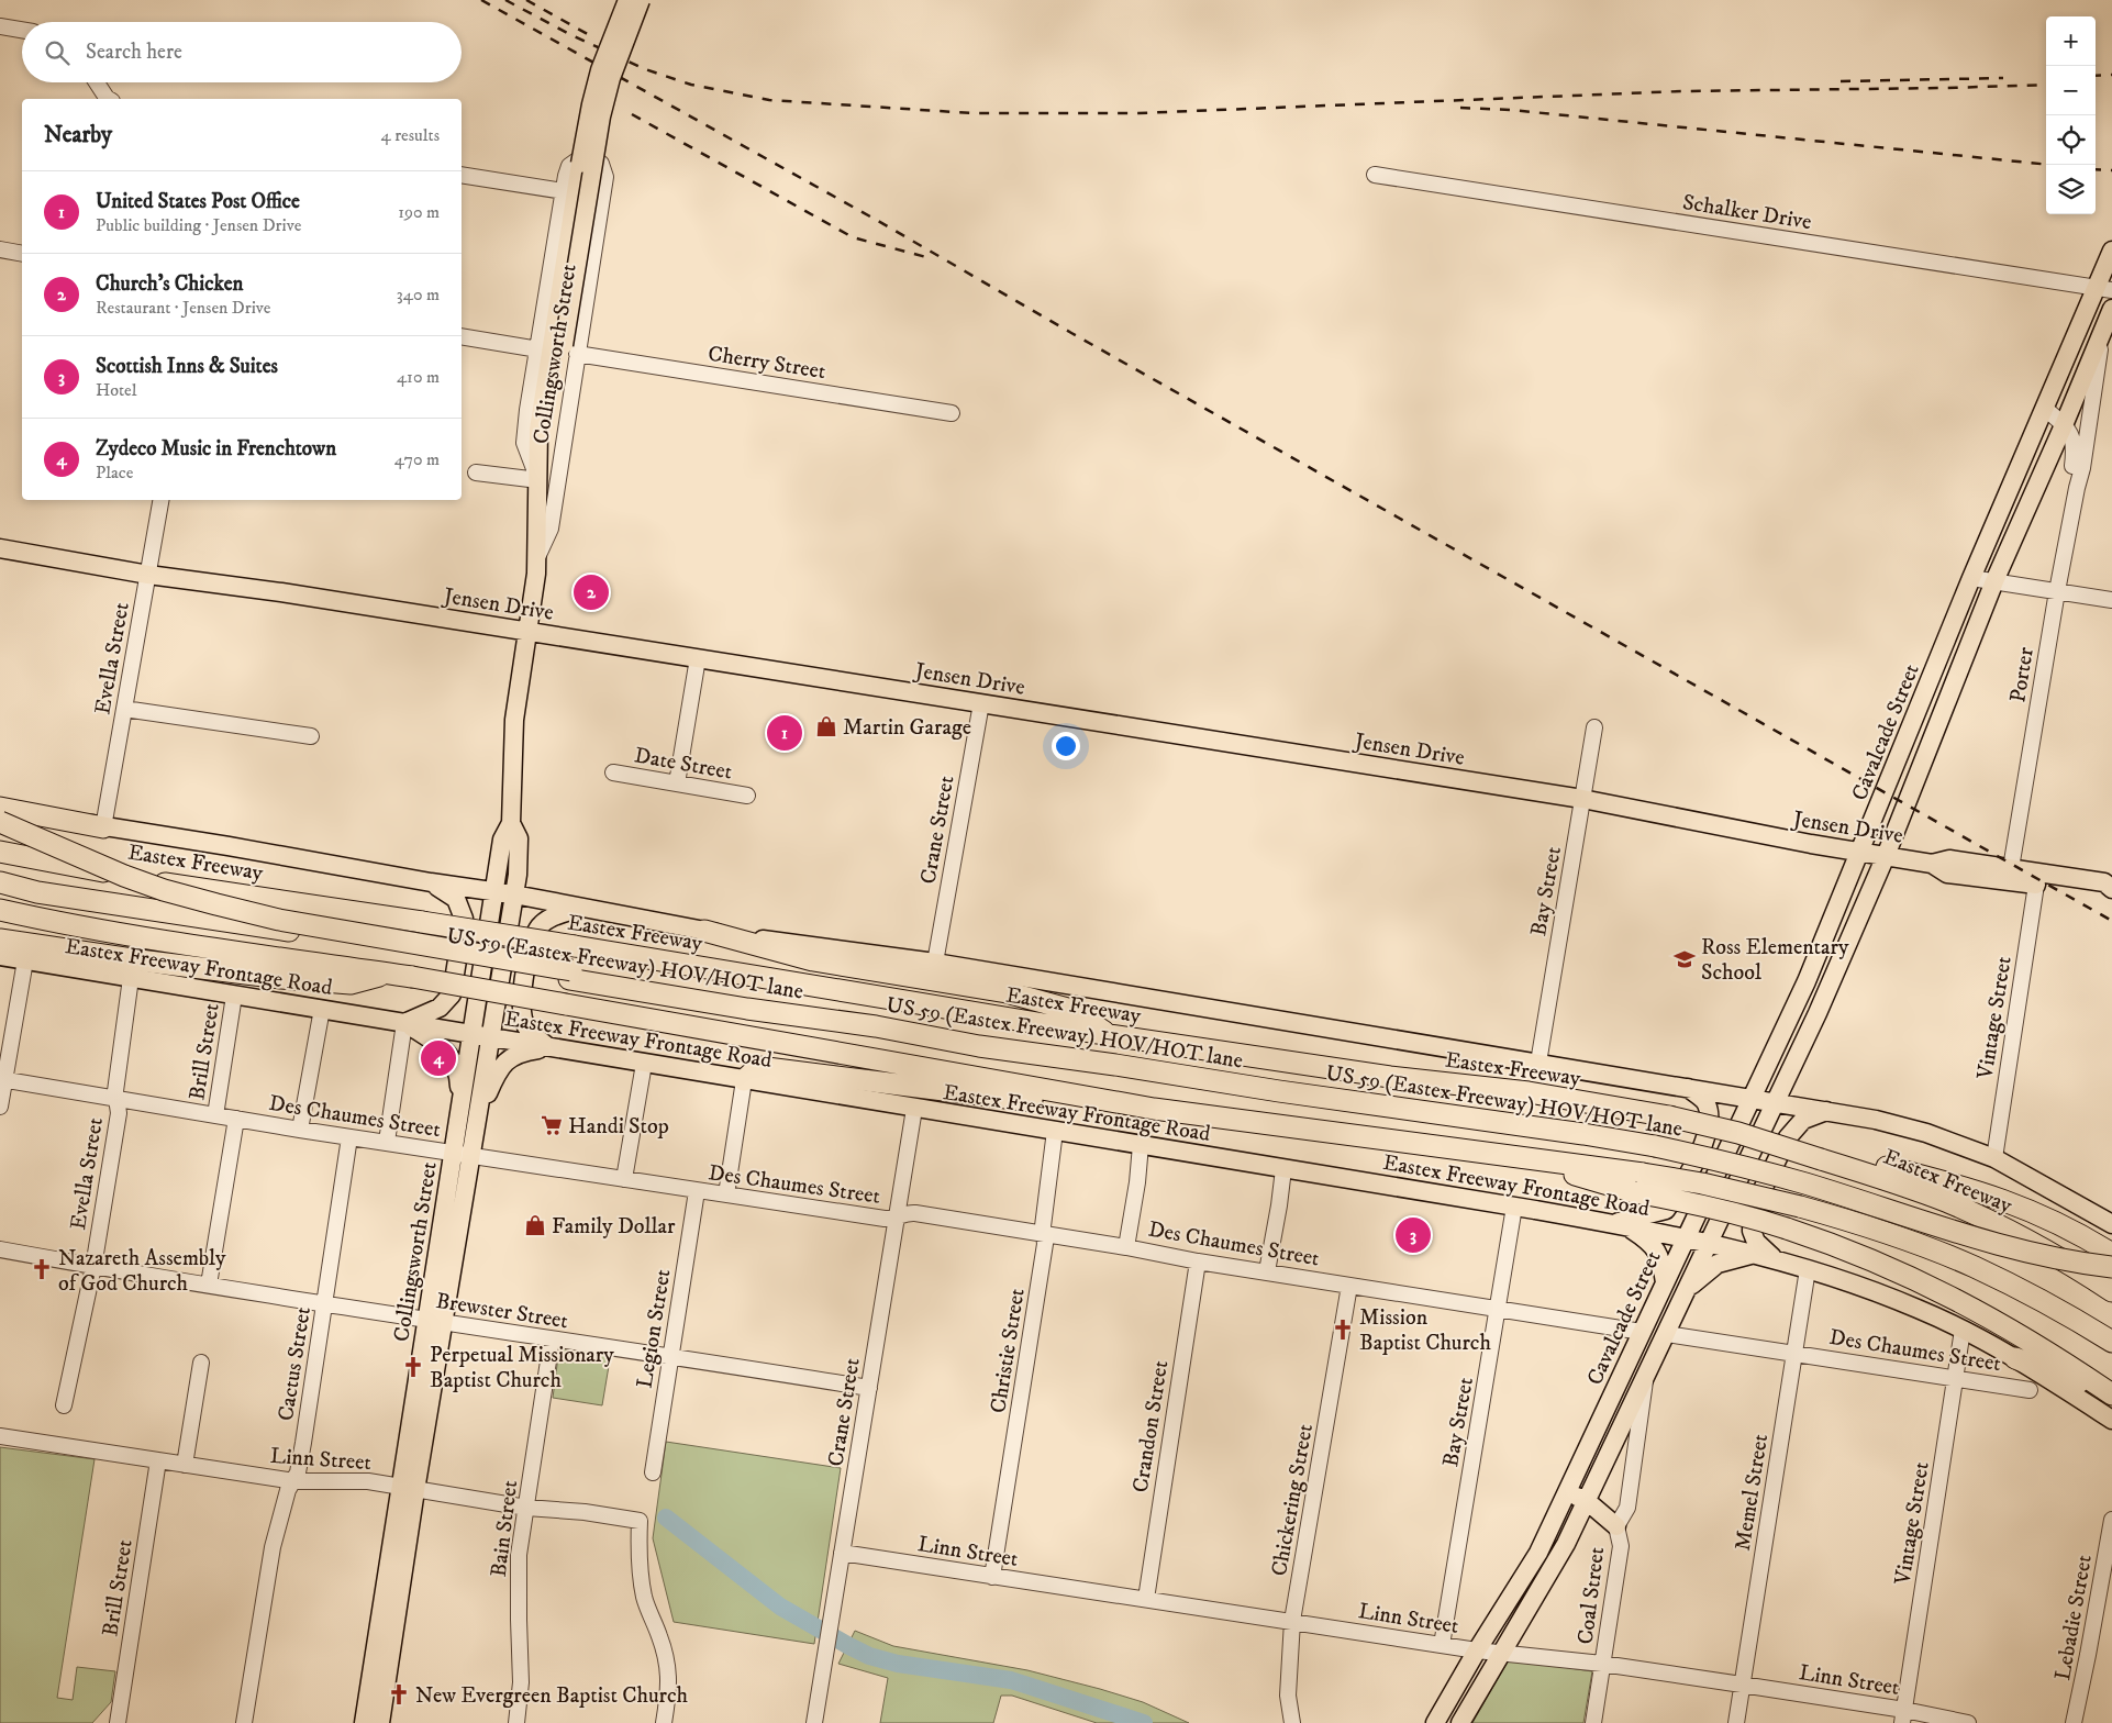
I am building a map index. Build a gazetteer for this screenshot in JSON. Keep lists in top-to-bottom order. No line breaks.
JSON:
{"streets":{"highway":["Eastex Freeway","US 59 (Eastex Freeway) HOV/HOT lane"],"main road":["Collingsworth Street","Jensen Drive","Cavalcade Street","Eastex Freeway Frontage Road"],"street":["Schalker Drive","Cherry Street","Evella Street","Porter","Date Street","Crane Street","Bay Street","Vintage Street","Brill Street","Des Chaumes Street","Brewster Street","Legion Street","Christie Street","Cactus Street","Crandon Street","Linn Street","Memel Street","Chickering Street","Bain Street","Coal Street","Lebadie Street"]},"crossings":[["Schalker Drive","Cavalcade Street"],["Collingsworth Street","Cherry Street"],["Collingsworth Street","Jensen Drive"],["Collingsworth Street","Eastex Freeway Frontage Road"],["Collingsworth Street","Des Chaumes Street"],["Collingsworth Street","Brewster Street"],["Collingsworth Street","Linn Street"],["Jensen Drive","Evella Street"],["Jensen Drive","Porter"],["Jensen Drive","Cavalcade Street"],["Jensen Drive","Crane Street"],["Jensen Drive","Bay Street"],["Jensen Drive","Vintage Street"],["Evella Street","Eastex Freeway Frontage Road"],["Evella Street","Des Chaumes Street"],["Evella Street","Brewster Street"],["Porter","Cavalcade Street"],["Cavalcade Street","Eastex Freeway Frontage Road"],["Cavalcade Street","Des Chaumes Street"],["Cavalcade Street","Linn Street"],["Cavalcade Street","Coal Street"],["Crane Street","Eastex Freeway Frontage Road"],["Crane Street","Des Chaumes Street"],["Crane Street","Brewster Street"],["Crane Street","Linn Street"],["Eastex Freeway","US 59 (Eastex Freeway) HOV/HOT lane"],["Bay Street","Eastex Freeway Frontage Road"],["Bay Street","Des Chaumes Street"],["Bay Street","Linn Street"],["Eastex Freeway Frontage Road","Vintage Street"],["Eastex Freeway Frontage Road","Brill Street"],["Eastex Freeway Frontage Road","Christie Street"],["Eastex Freeway Frontage Road","Memel Street"],["Vintage Street","Des Chaumes Street"],["Vintage Street","Linn Street"],["Brill Street","Des Chaumes Street"],["Brill Street","Brewster Street"],["Brill Street","Linn Street"],["Des Chaumes Street","Legion Street"],["Des Chaumes Street","Christie Street"],["Des Chaumes Street","Cactus Street"],["Des Chaumes Street","Crandon Street"],["Des Chaumes Street","Memel Street"],["Des Chaumes Street","Chickering Street"],["Brewster Street","Legion Street"],["Brewster Street","Cactus Street"],["Brewster Street","Bain Street"],["Christie Street","Linn Street"],["Cactus Street","Linn Street"],["Crandon Street","Linn Street"],["Linn Street","Memel Street"],["Linn Street","Chickering Street"],["Linn Street","Bain Street"],["Linn Street","Coal Street"]],"places":{"shop":["Martin Garage","Family Dollar"],"school or university":["Ross Elementary School"],"supermarket":["Handi Stop"],"church":["Nazareth Assembly of God Church","Mission Baptist Church","Perpetual Missionary Baptist Church","New Evergreen Baptist Church"]},"page":{"map_buttons":["+","−"],"search":"Search here","heading":["Nearby","4 results"],"list":[{"mark":"1","name":"United States Post Office","note":"Public building · Jensen Drive","value":"190 m"},{"mark":"2","name":"Church's Chicken","note":"Restaurant · Jensen Drive","value":"340 m"},{"mark":"3","name":"Scottish Inns & Suites","note":"Hotel","value":"410 m"},{"mark":"4","name":"Zydeco Music in Frenchtown","note":"Place","value":"470 m"}],"pins":["2","1","4","3"]}}
